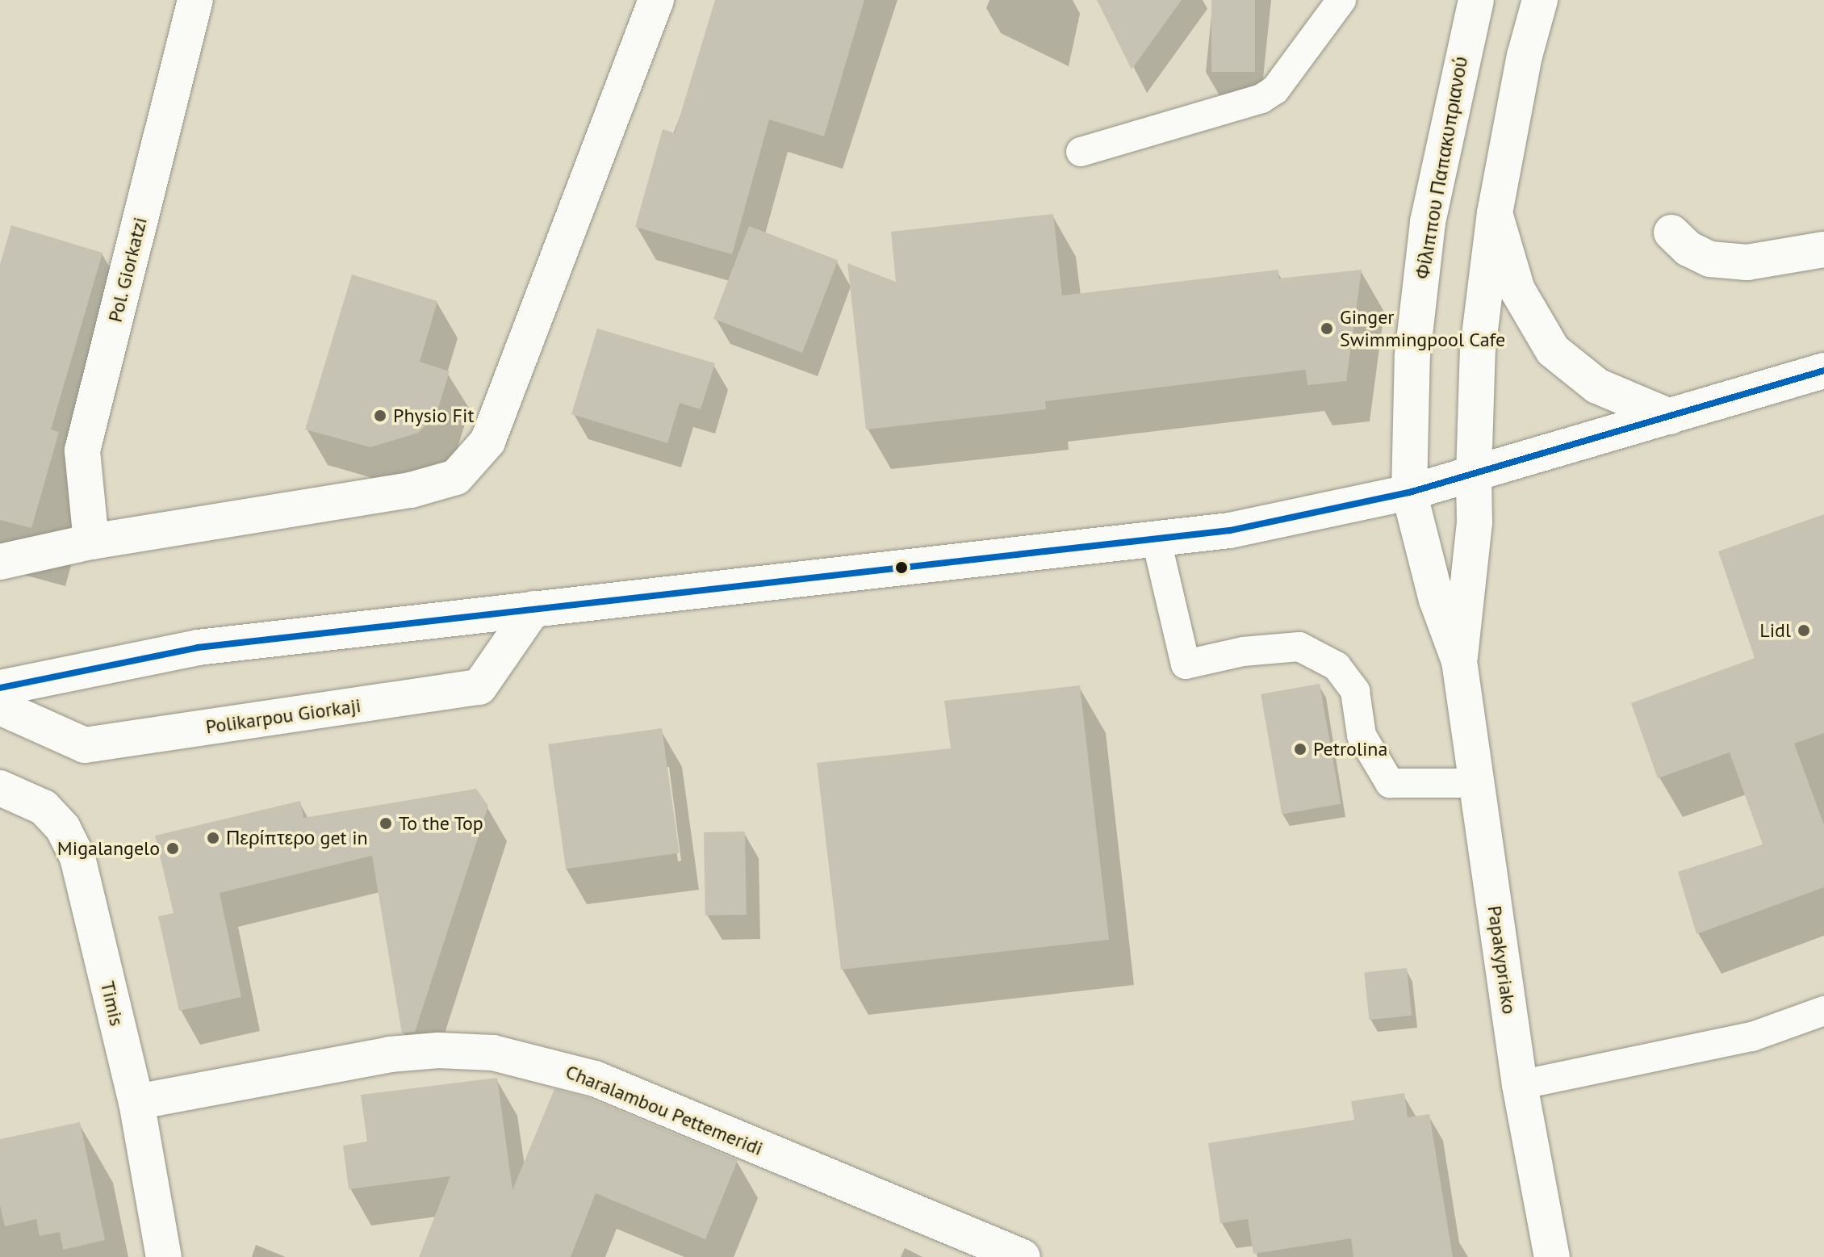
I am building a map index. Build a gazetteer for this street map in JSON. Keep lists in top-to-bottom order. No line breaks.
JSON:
{"streets":{"street":["Φίλιππου Παπακυπριανού","Pol. Giorkatzi","Polikarpou Giorkaji","Papakypriako","Timis","Charalambou Pettemeridi"]},"crossings":[["Φίλιππου Παπακυπριανού","Papakypriako"],["Timis","Charalambou Pettemeridi"]],"places":["Ginger Swimmingpool Cafe","Physio Fit","Lidl","Petrolina","To the Top","Περίπτερο get in","Migalangelo"]}
